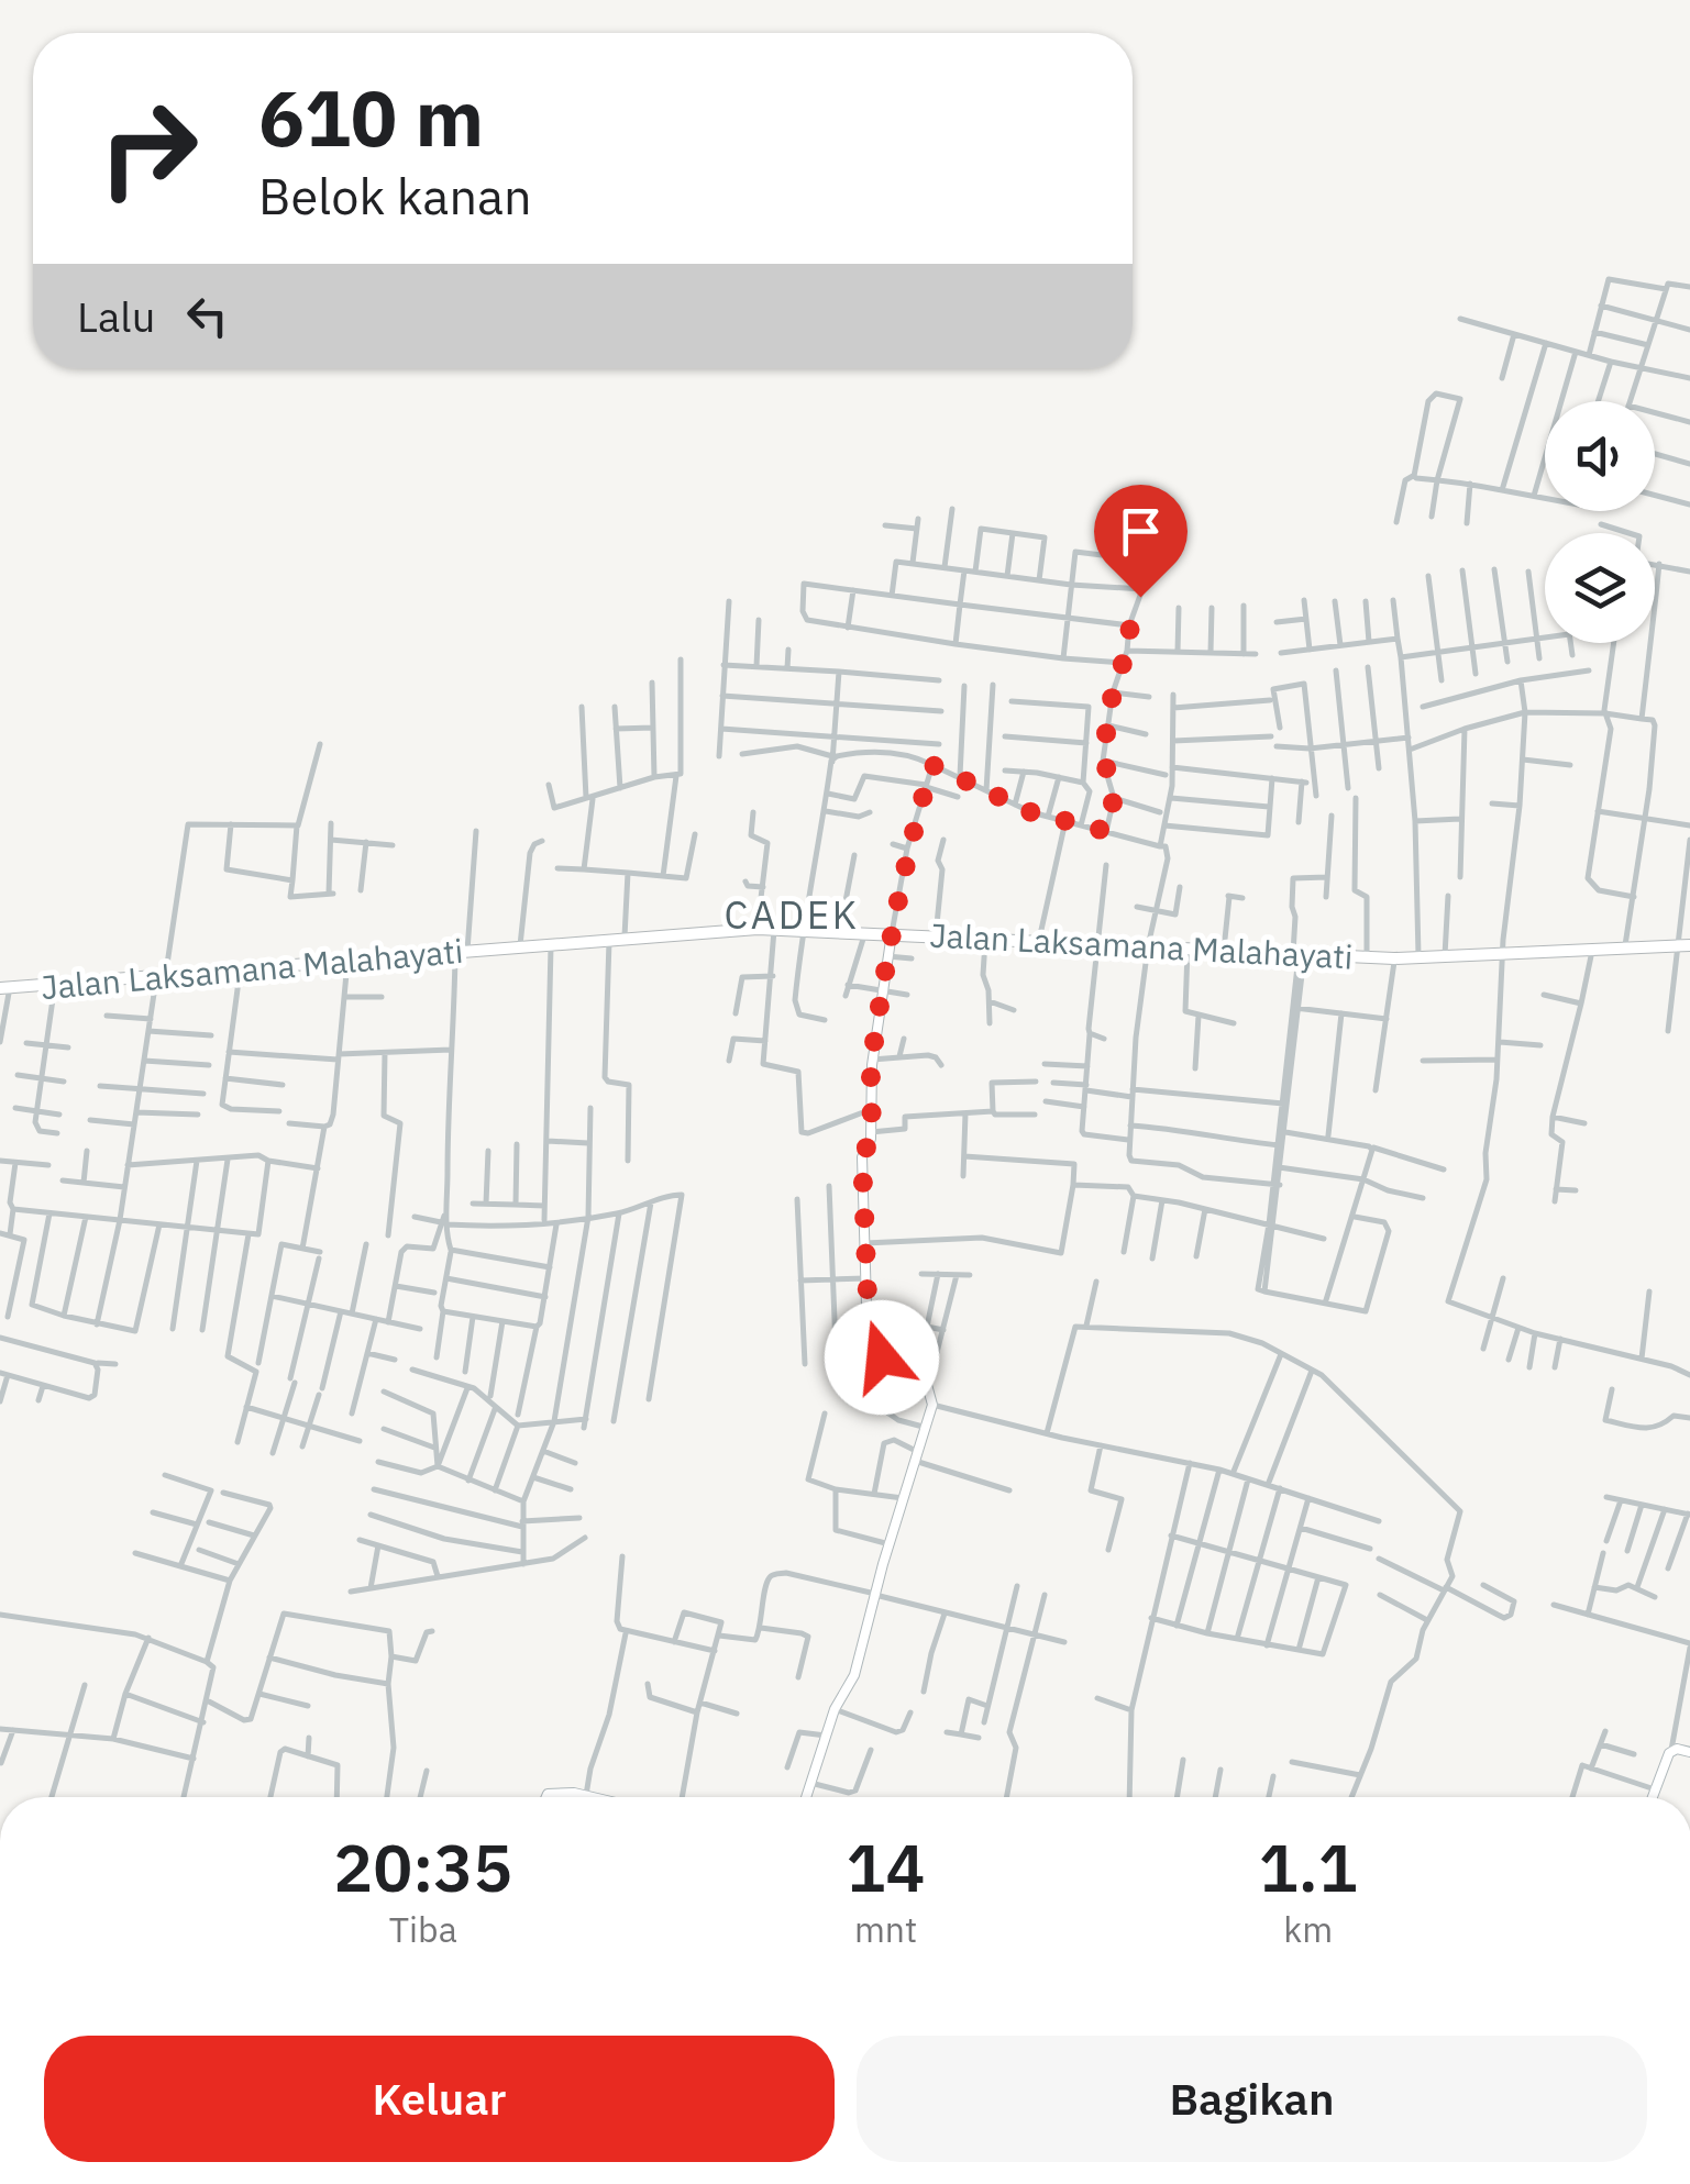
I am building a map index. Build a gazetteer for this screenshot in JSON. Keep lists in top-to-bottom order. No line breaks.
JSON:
{"streets":{"highway":["Jalan Laksamana Malahayati"]},"districts":["CADEK"],"page":{"turn":["610 m","Belok kanan"],"then":"Lalu","eta":["20:35","Tiba","14","mnt","1.1","km"],"buttons":["Keluar","Bagikan"]}}
